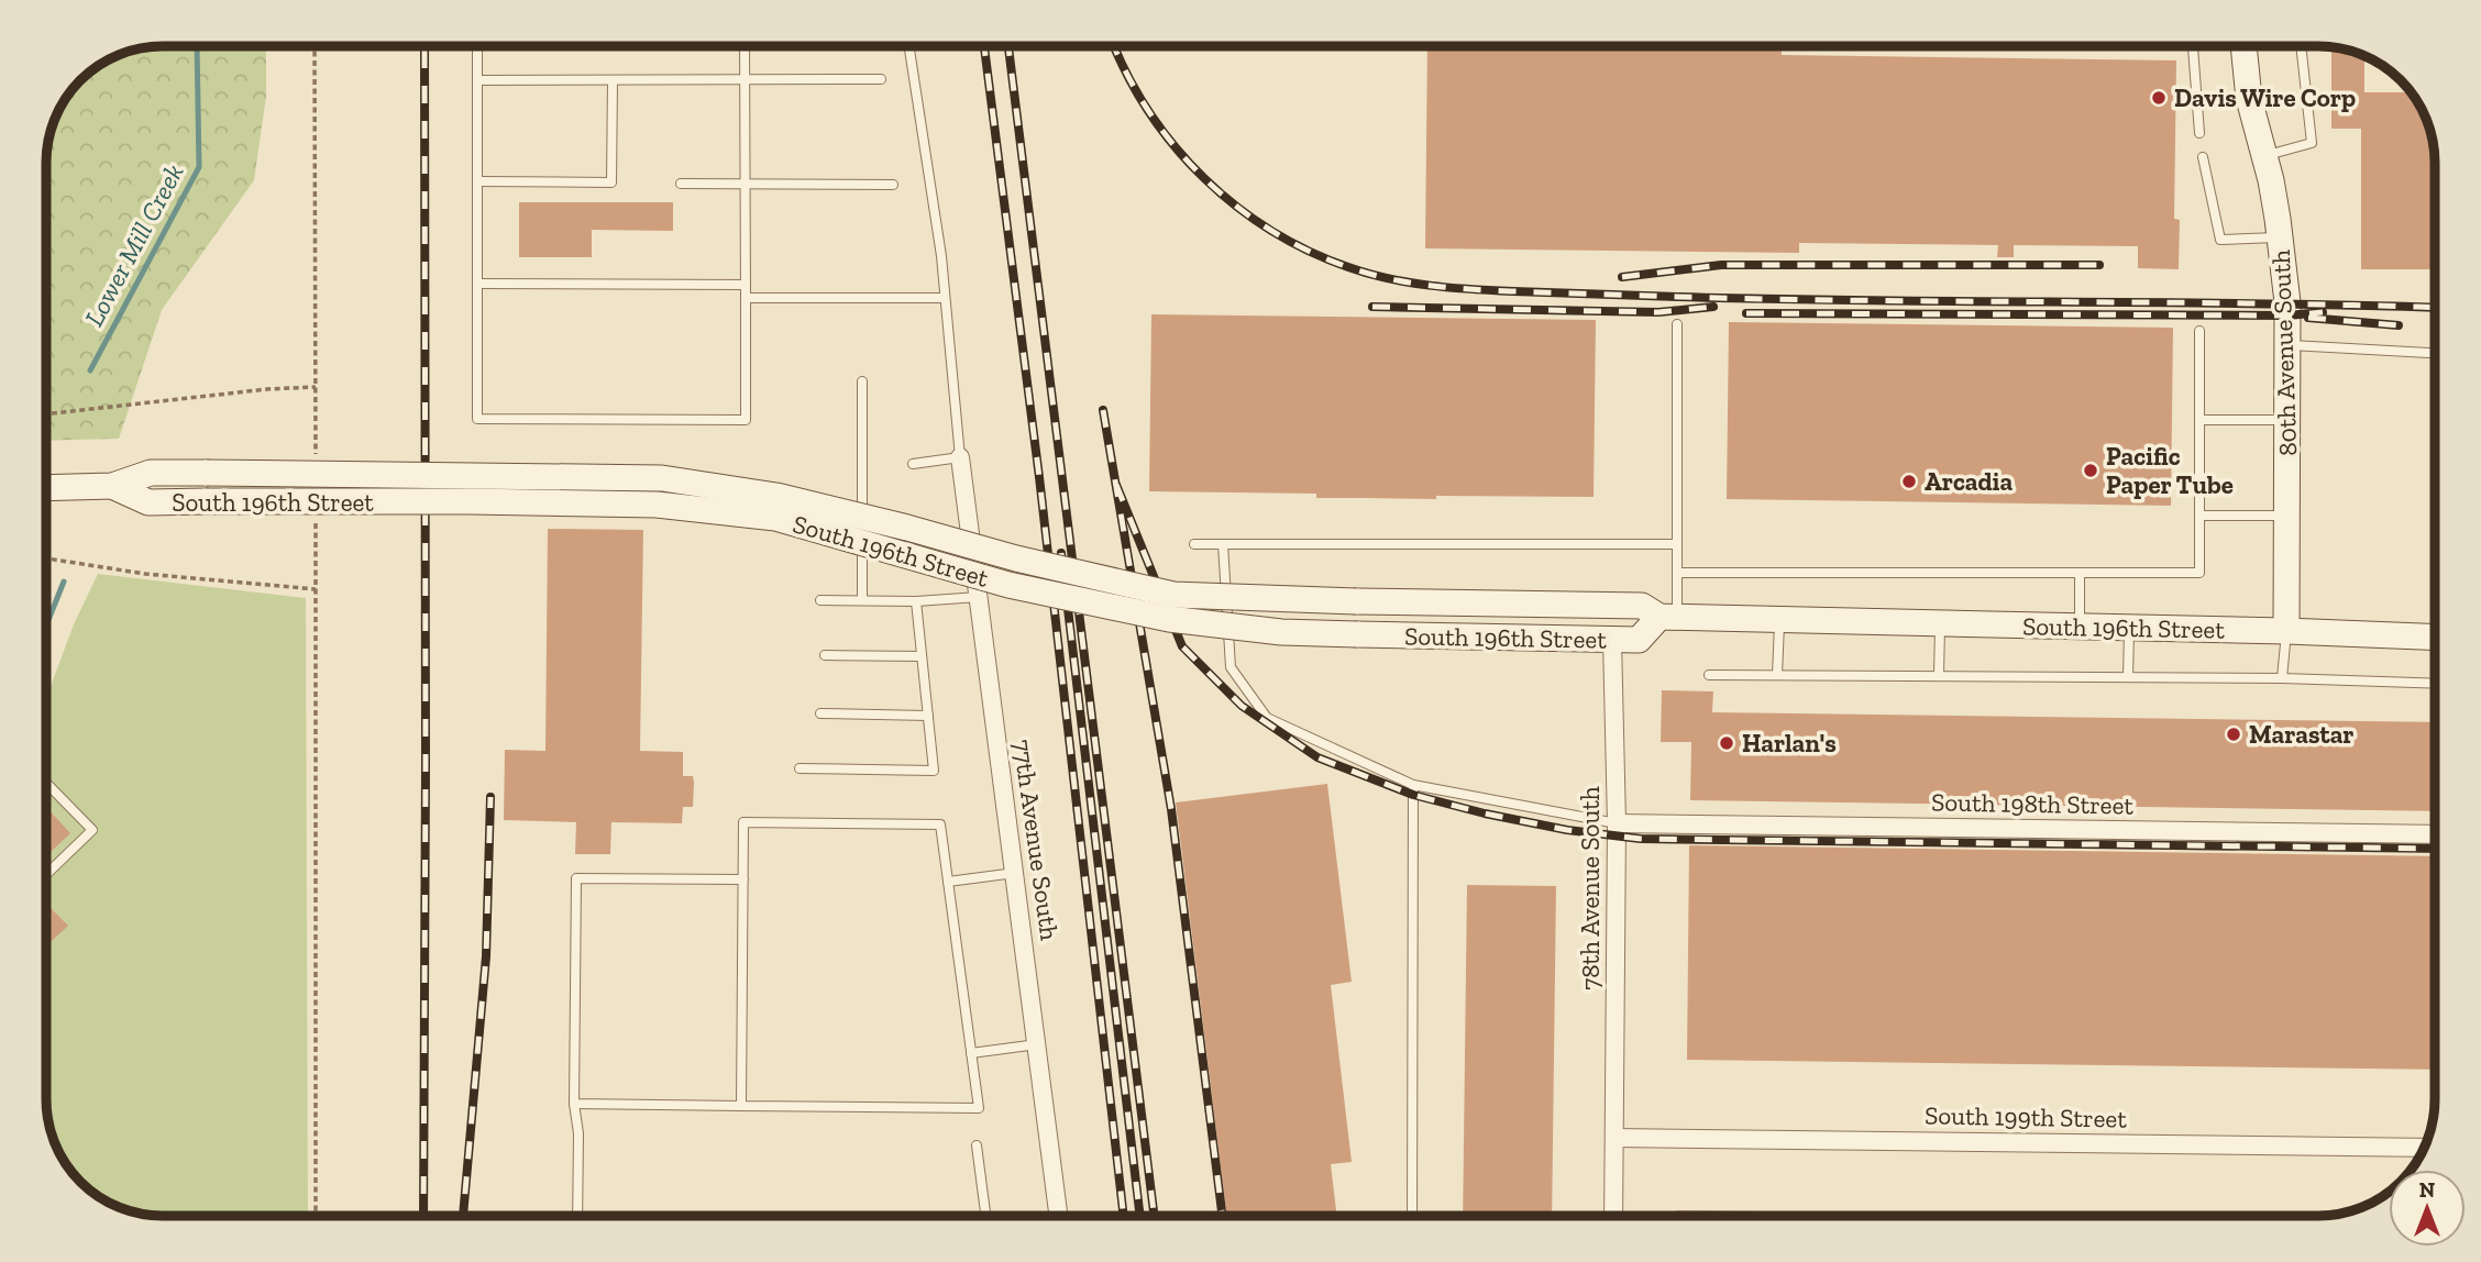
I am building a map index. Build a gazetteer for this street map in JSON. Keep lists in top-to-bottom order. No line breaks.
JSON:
{"streets":{"main road":["80th Avenue South","South 196th Street"],"street":["South 198th Street","77th Avenue South","78th Avenue South","South 199th Street"]},"crossings":[["80th Avenue South","South 196th Street"],["South 196th Street","78th Avenue South"],["South 198th Street","78th Avenue South"],["78th Avenue South","South 199th Street"]],"water":["Lower Mill Creek"],"places":["Davis Wire Corp","Pacific Paper Tube","Arcadia","Marastar","Harlan's"],"north":"top"}
